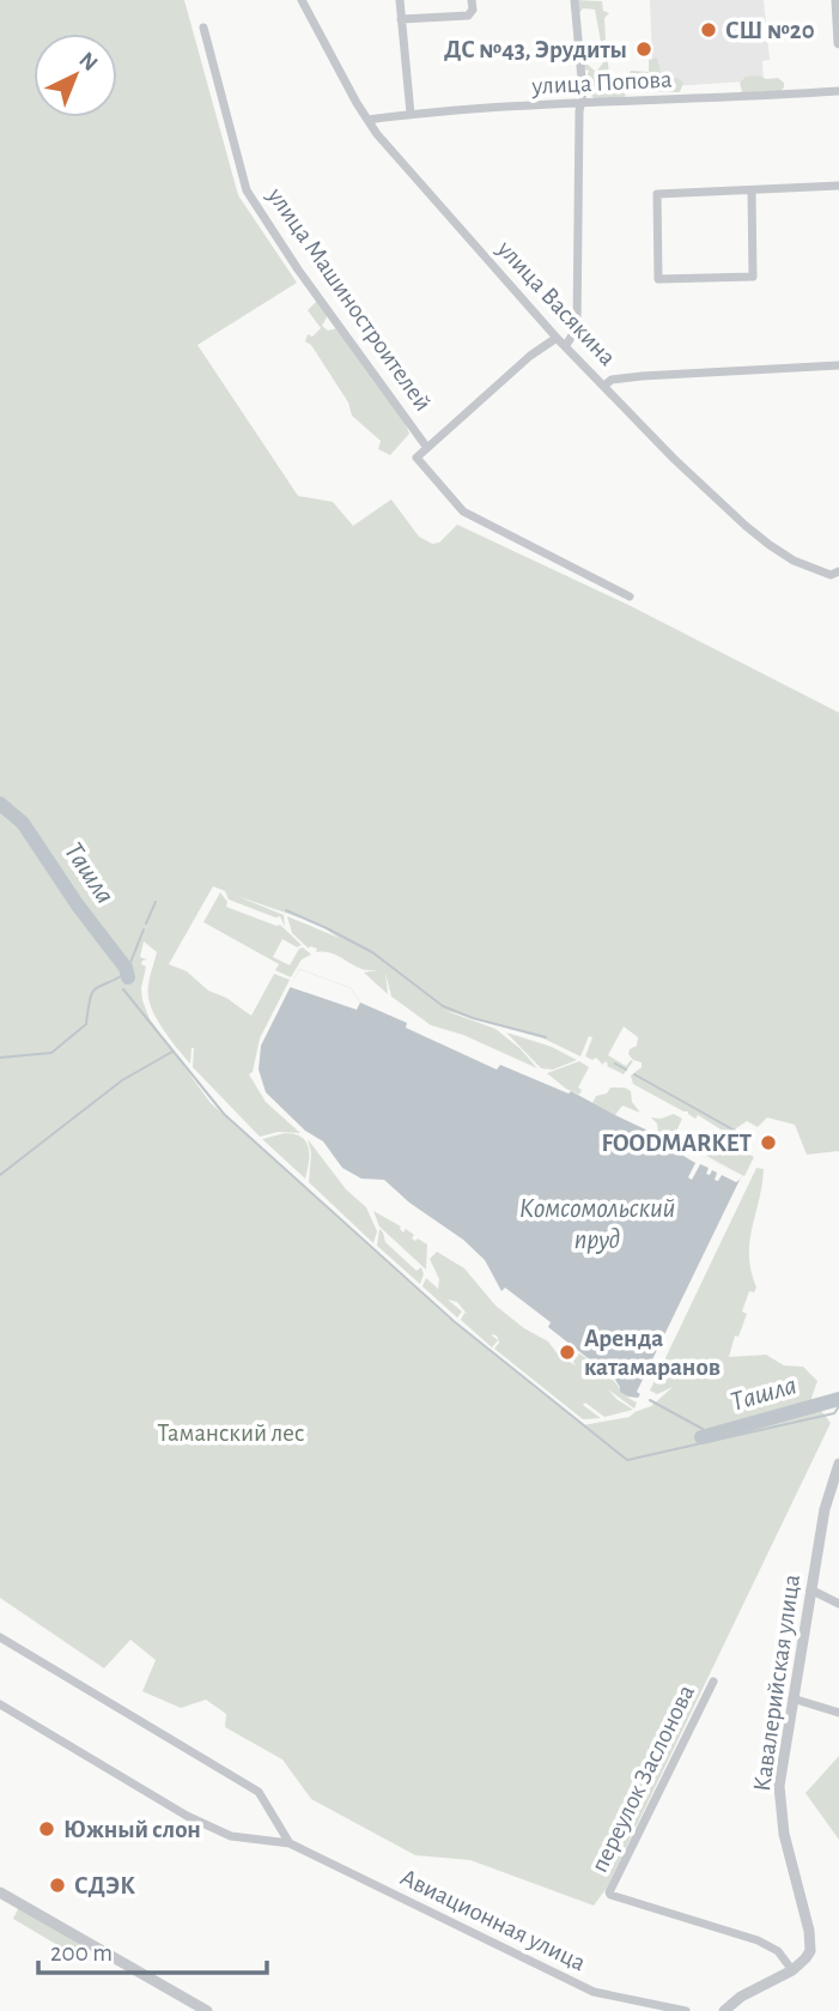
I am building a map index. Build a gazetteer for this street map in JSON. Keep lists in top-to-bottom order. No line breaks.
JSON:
{"streets":{"street":["улица Попова","улица Машиностроителей","улица Васякина","Кавалерийская улица","переулок Заслонова","Авиационная улица"]},"crossings":[["улица Попова","улица Васякина"],["Кавалерийская улица","переулок Заслонова"]],"water":["Ташла","Комсомольский пруд"],"parks":["Таманский лес"],"places":["СШ №20","ДС №43, Эрудиты","FOODMARKET","Аренда катамаранов","Южный слон","СДЭК"],"scale_bar":"200 m","north":"top right"}
